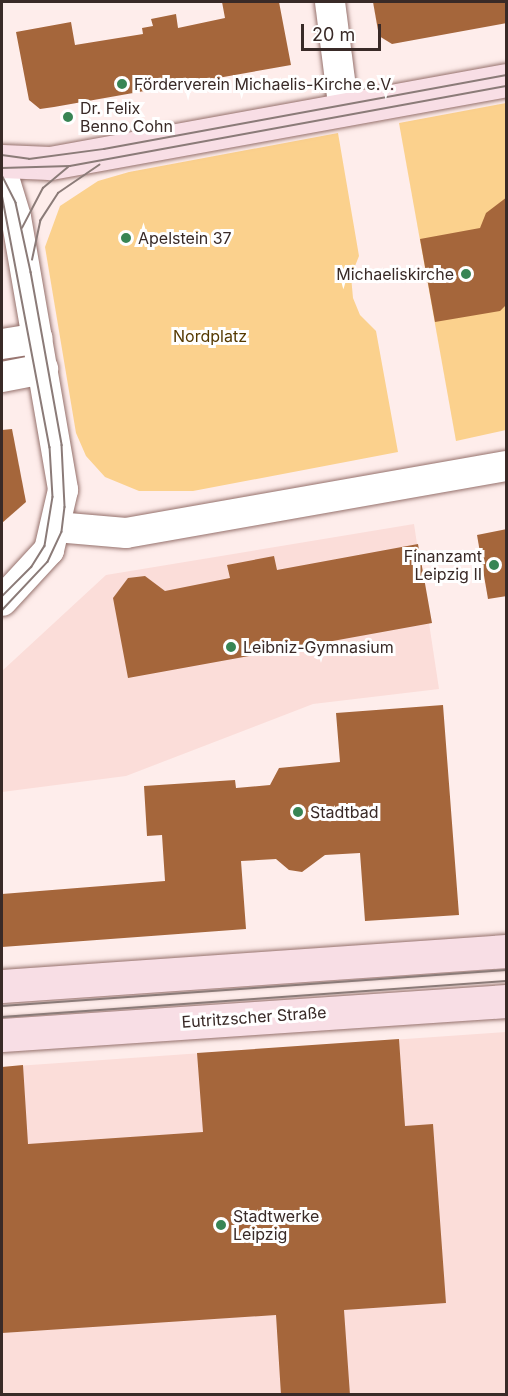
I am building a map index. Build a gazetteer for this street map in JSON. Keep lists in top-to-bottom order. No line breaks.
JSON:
{"streets":{"main road":["Eutritzscher Straße"]},"parks":["Nordplatz"],"places":["Förderverein Michaelis-Kirche e.V.","Dr. Felix Benno Cohn","Apelstein 37","Michaeliskirche","Finanzamt Leipzig II","Leibniz-Gymnasium","Stadtbad","Stadtwerke Leipzig"],"scale_bar":"20 m"}
